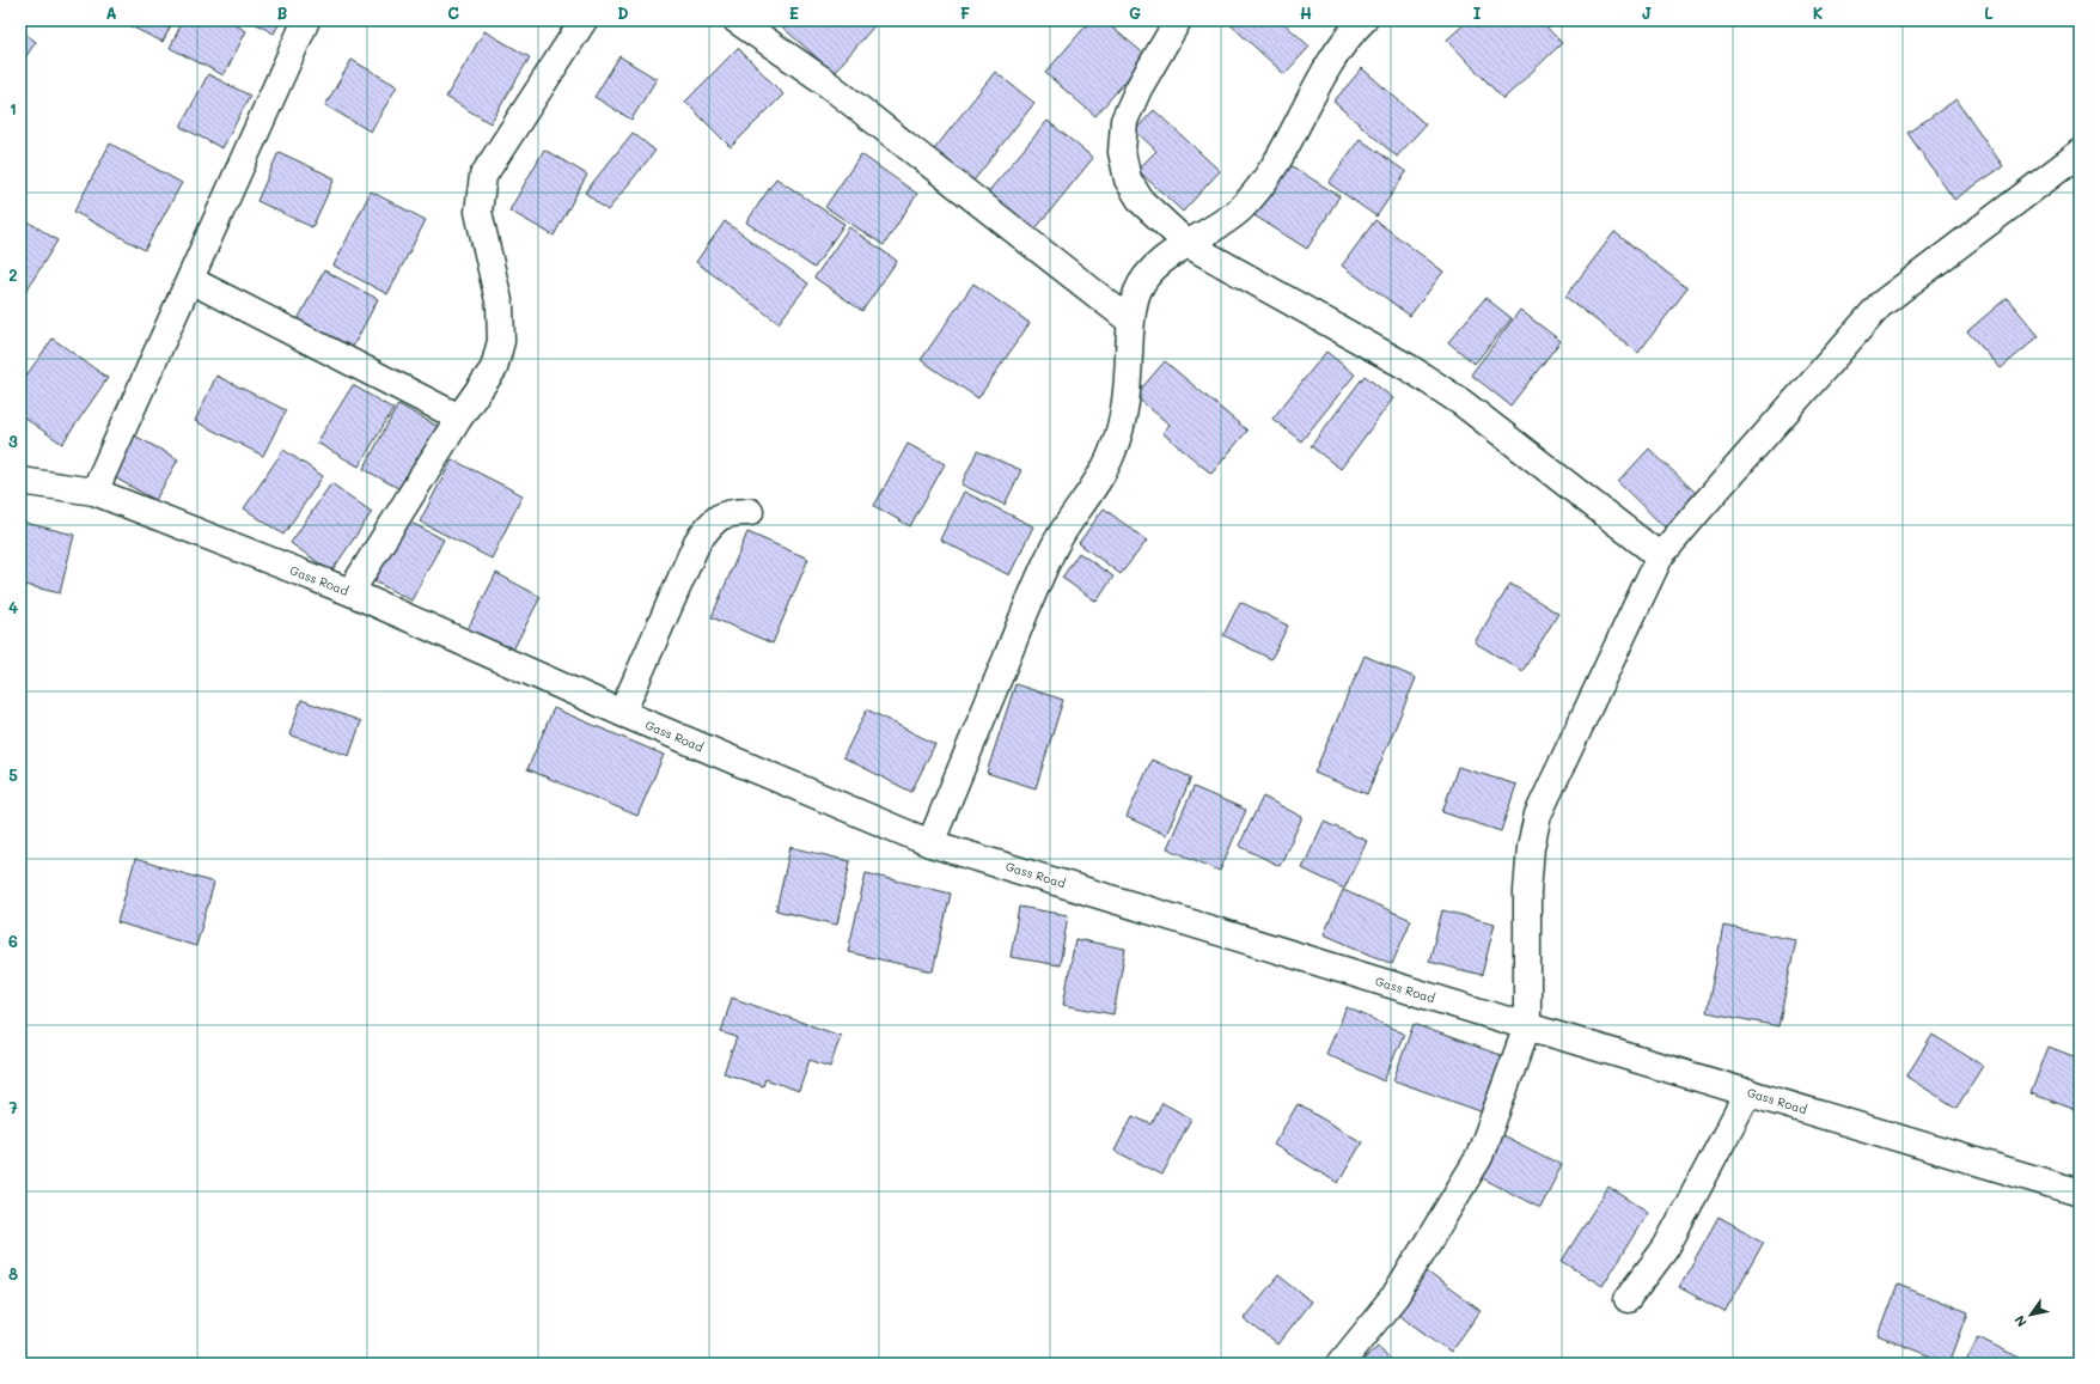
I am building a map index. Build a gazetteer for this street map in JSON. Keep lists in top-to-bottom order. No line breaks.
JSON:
{"streets":{"street":["Gass Road"]},"north":"bottom left","grid":{"columns":["A","B","C","D","E","F","G","H","I","J","K","L"],"rows":["1","2","3","4","5","6","7","8"]}}
